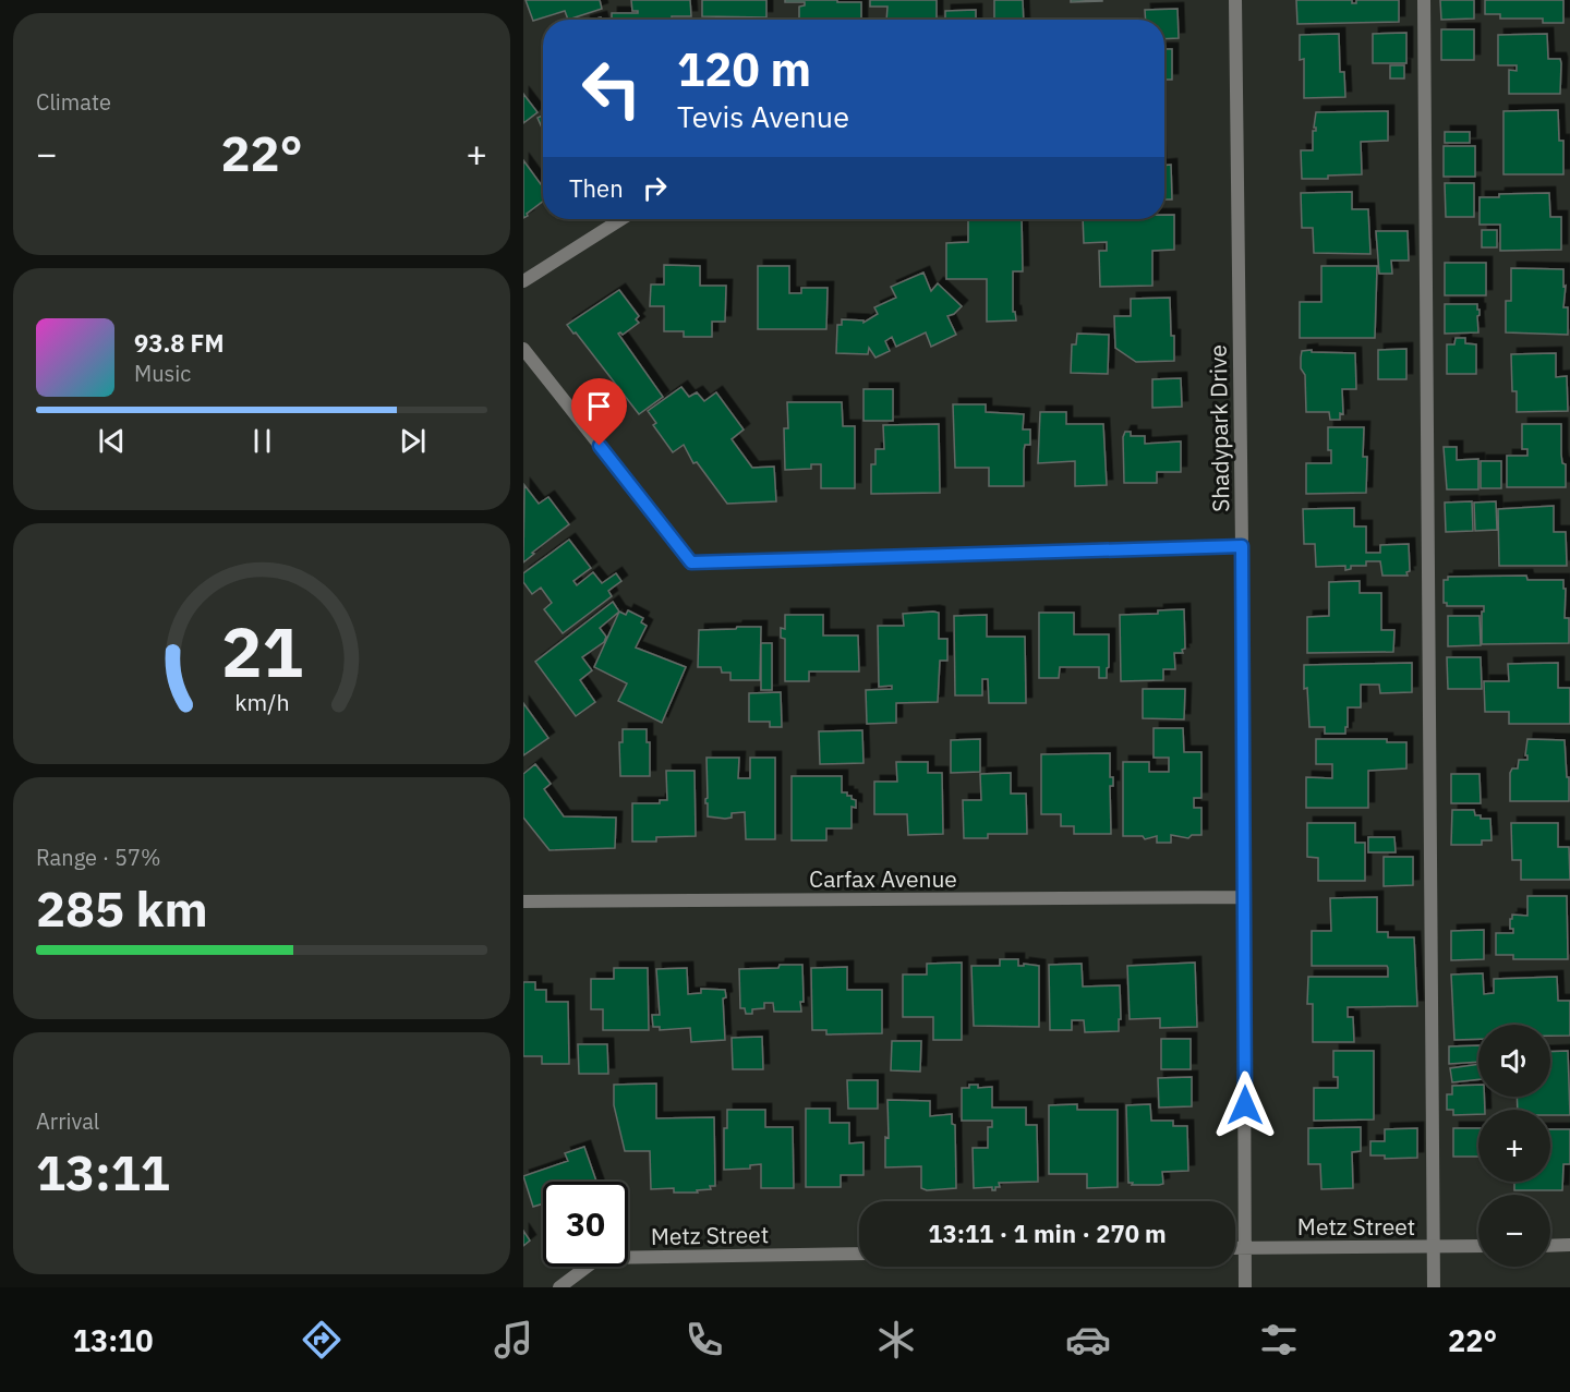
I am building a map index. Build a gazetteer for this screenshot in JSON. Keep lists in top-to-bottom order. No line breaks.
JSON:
{"streets":{"street":["Shadypark Drive","Carfax Avenue","Metz Street"]},"crossings":[["Shadypark Drive","Carfax Avenue"],["Shadypark Drive","Metz Street"]],"page":{"tile":["Climate",["Range · 57%","285 km"],["Arrival","13:11"]],"turn":["120 m","Tevis Avenue"],"heat":["−","22°","+"],"then":"Then","song":["93.8 FM","Music"],"map_buttons":["+","−"],"limit":"30","trip":"13:11 · 1 min · 270 m","tabs":["13:10","22°"],"gauge":["21","km/h"]}}
